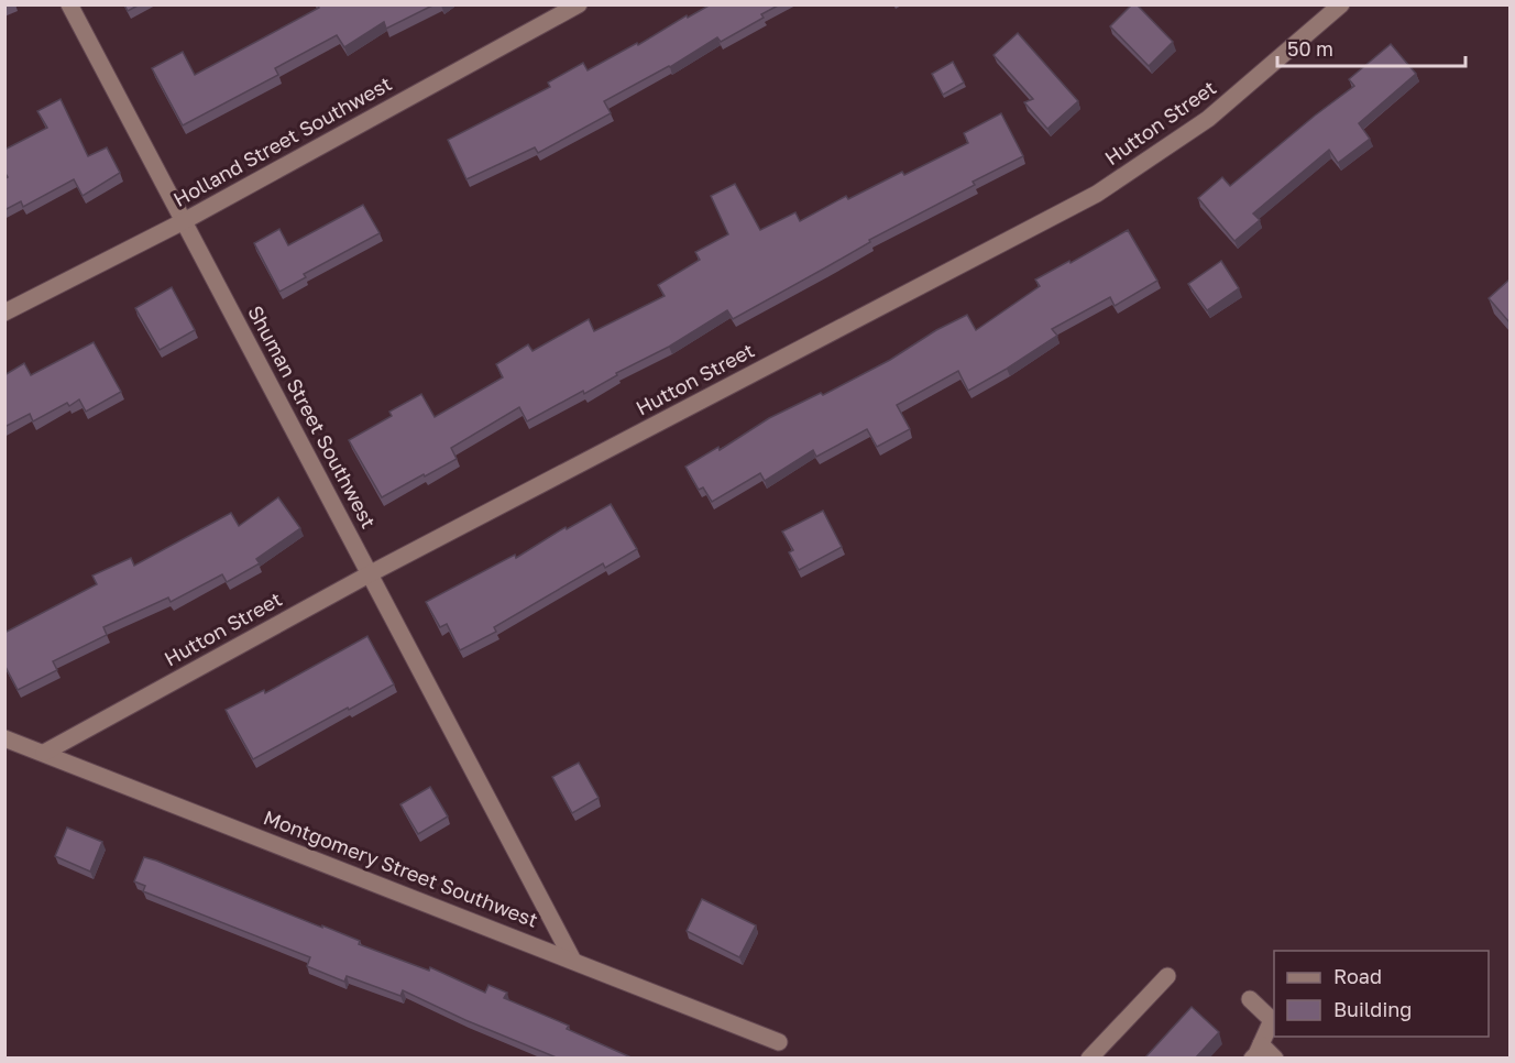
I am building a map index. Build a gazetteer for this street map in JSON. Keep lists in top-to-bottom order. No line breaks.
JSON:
{"streets":{"street":["Hutton Street","Holland Street Southwest","Shuman Street Southwest","Montgomery Street Southwest"]},"crossings":[["Hutton Street","Shuman Street Southwest"],["Hutton Street","Montgomery Street Southwest"],["Holland Street Southwest","Shuman Street Southwest"],["Shuman Street Southwest","Montgomery Street Southwest"]],"legend":["Road","Building"],"scale_bar":"50 m"}
